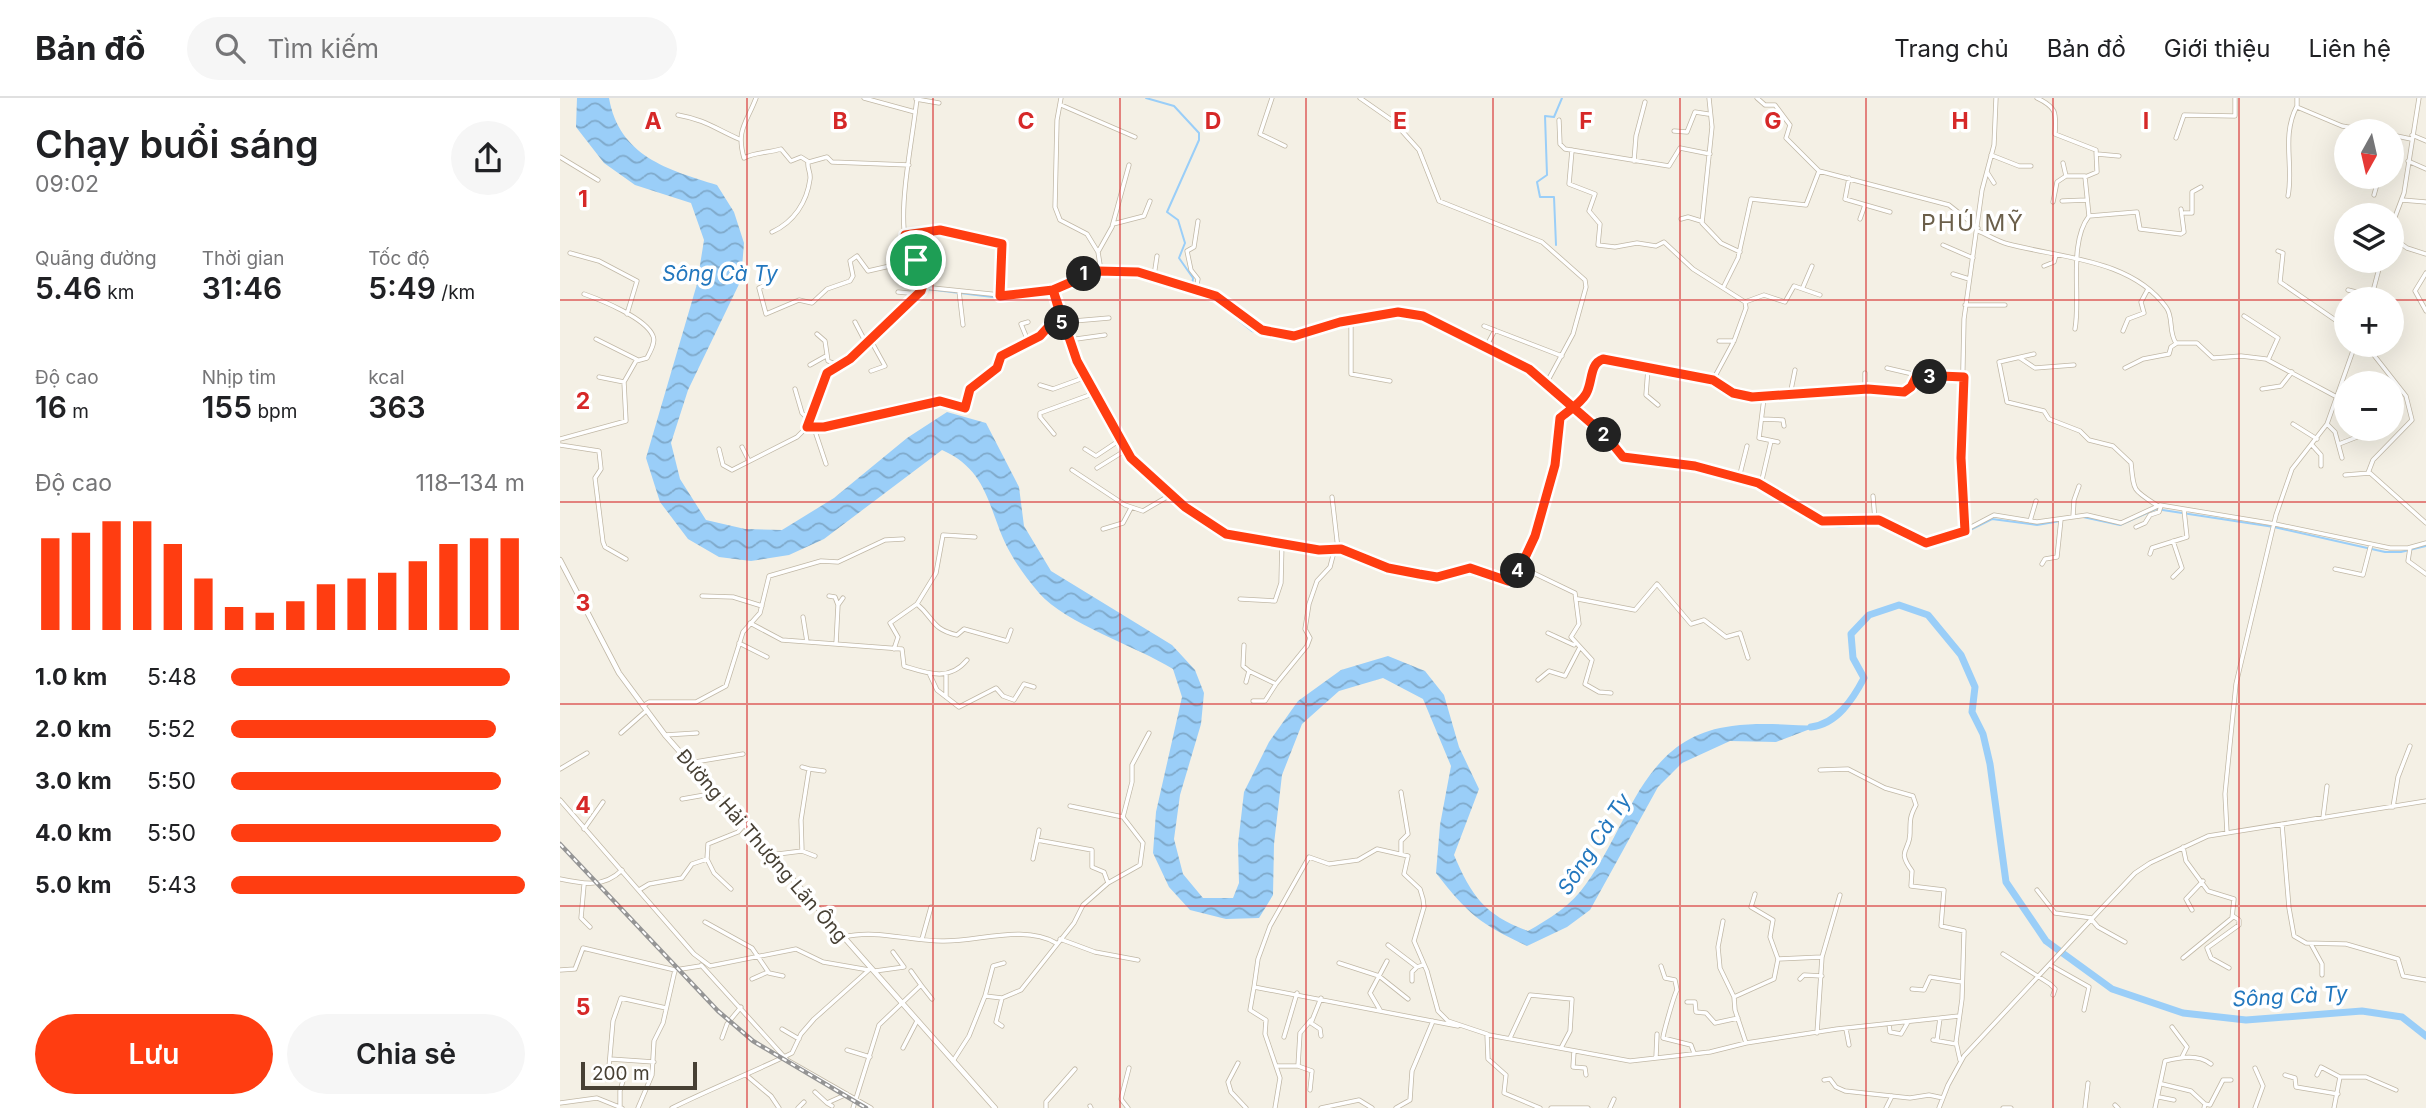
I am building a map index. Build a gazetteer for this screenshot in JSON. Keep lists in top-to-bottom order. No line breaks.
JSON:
{"streets":{"street":["Đường Hải Thượng Lãn Ông"]},"districts":["PHÚ MỸ"],"water":["Sông Cà Ty"],"scale_bar":"200 m","north":"bottom","page":{"header":"Bản đồ","search":"Tìm kiếm","nav":["Trang chủ","Bản đồ","Giới thiệu","Liên hệ"],"heading":["Chạy buổi sáng","09:02"],"map_buttons":["+","−"],"stats":[["Quãng đường","5.46 km"],["Thời gian","31:46"],["Tốc độ","5:49 /km"],["Độ cao","16 m"],["Nhịp tim","155 bpm"],["kcal","363"]],"pins":["1","5","3","2","4"],"chart":["Độ cao","118–134 m"],"list":[{"name":"1.0 km","note":"5:48"},{"name":"2.0 km","note":"5:52"},{"name":"3.0 km","note":"5:50"},{"name":"4.0 km","note":"5:50"},{"name":"5.0 km","note":"5:43"}],"buttons":["Lưu","Chia sẻ"],"scale":"200 m"},"grid":{"columns":["A","B","C","D","E","F","G","H","I"],"rows":["1","2","3","4","5"]}}
